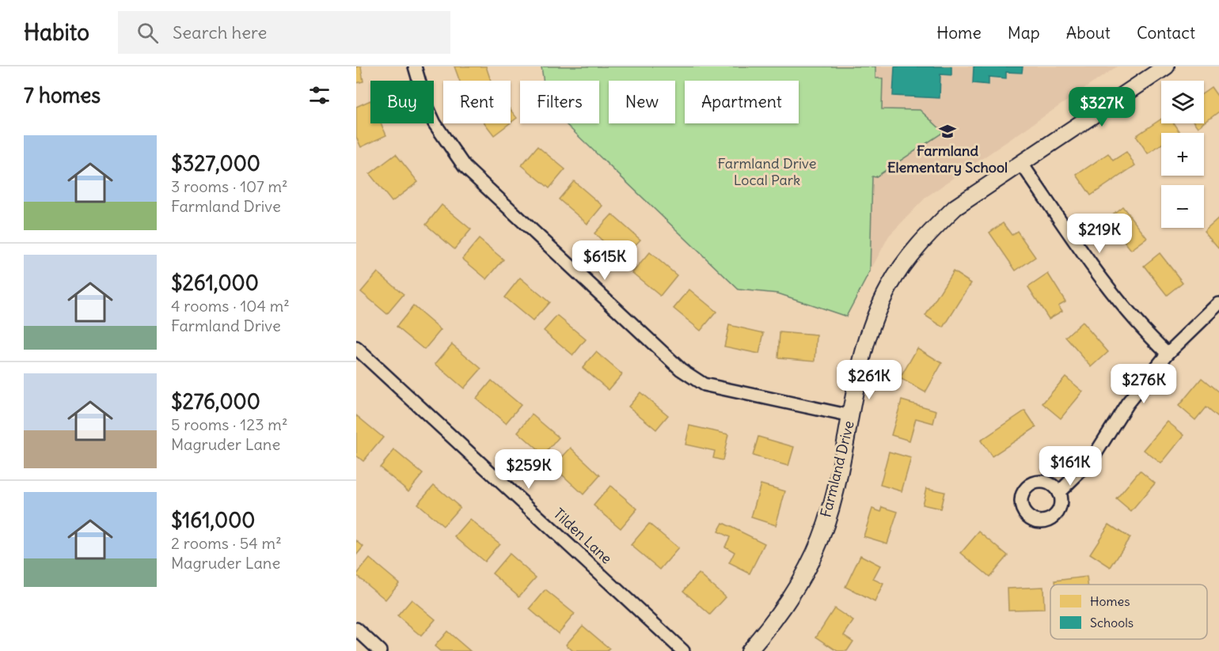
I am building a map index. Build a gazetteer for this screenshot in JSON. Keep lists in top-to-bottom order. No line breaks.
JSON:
{"streets":{"street":["Farmland Drive","Tilden Lane"]},"parks":["Farmland Drive Local Park"],"places":{"school or university":["Farmland Elementary School"]},"legend":["Homes","Schools"],"page":{"header":"Habito","search":"Search here","nav":["Home","Map","About","Contact"],"heading":"7 homes","map_buttons":["+","−"],"chip":["Buy","Rent","Filters","New","Apartment"],"price":["$327K","$219K","$615K","$261K","$276K","$161K","$259K"],"list":[{"name":"$327,000","note":"3 rooms · 107 m² · Farmland Drive"},{"name":"$261,000","note":"4 rooms · 104 m² · Farmland Drive"},{"name":"$276,000","note":"5 rooms · 123 m² · Magruder Lane"},{"name":"$161,000","note":"2 rooms · 54 m² · Magruder Lane"}]}}
